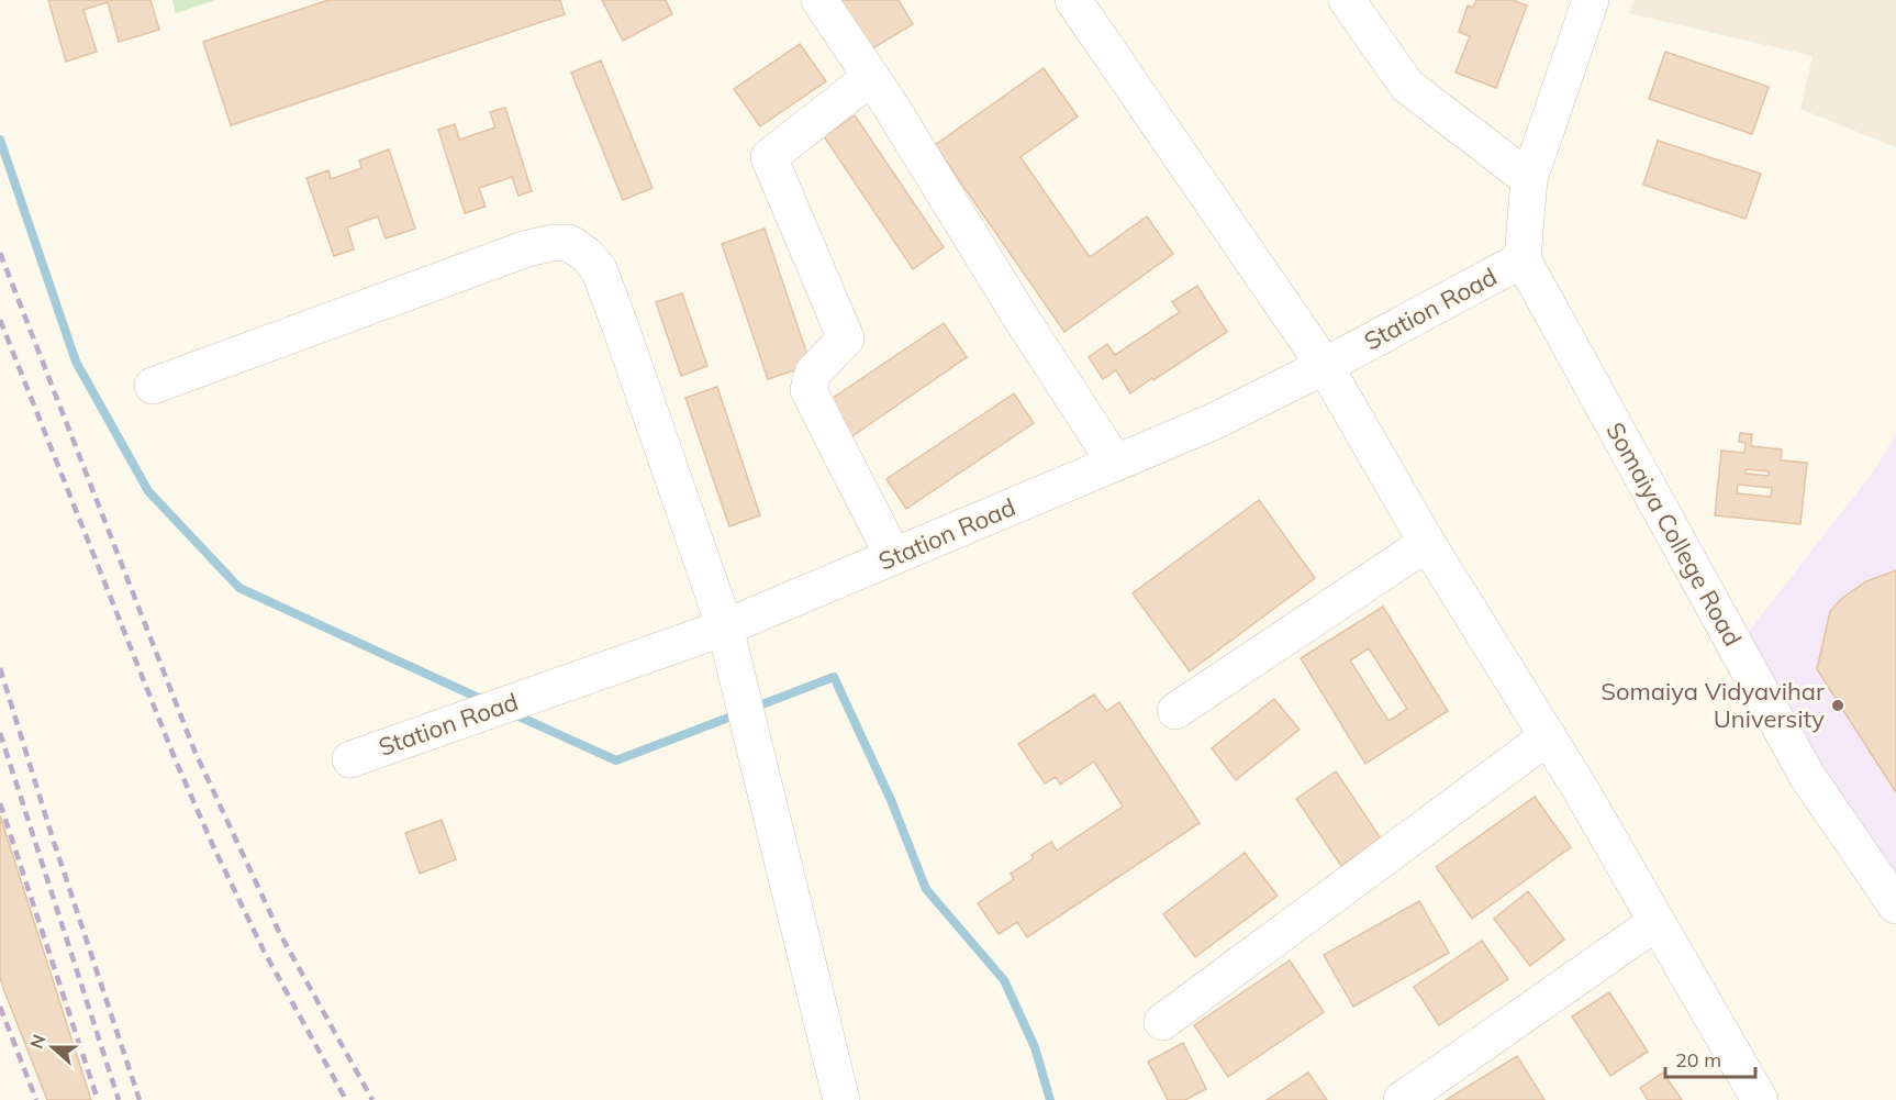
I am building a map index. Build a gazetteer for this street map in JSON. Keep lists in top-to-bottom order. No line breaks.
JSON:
{"streets":{"street":["Station Road","Somaiya College Road"]},"crossings":[["Station Road","Somaiya College Road"]],"places":["Somaiya Vidyavihar University"],"scale_bar":"20 m","north":"left"}
